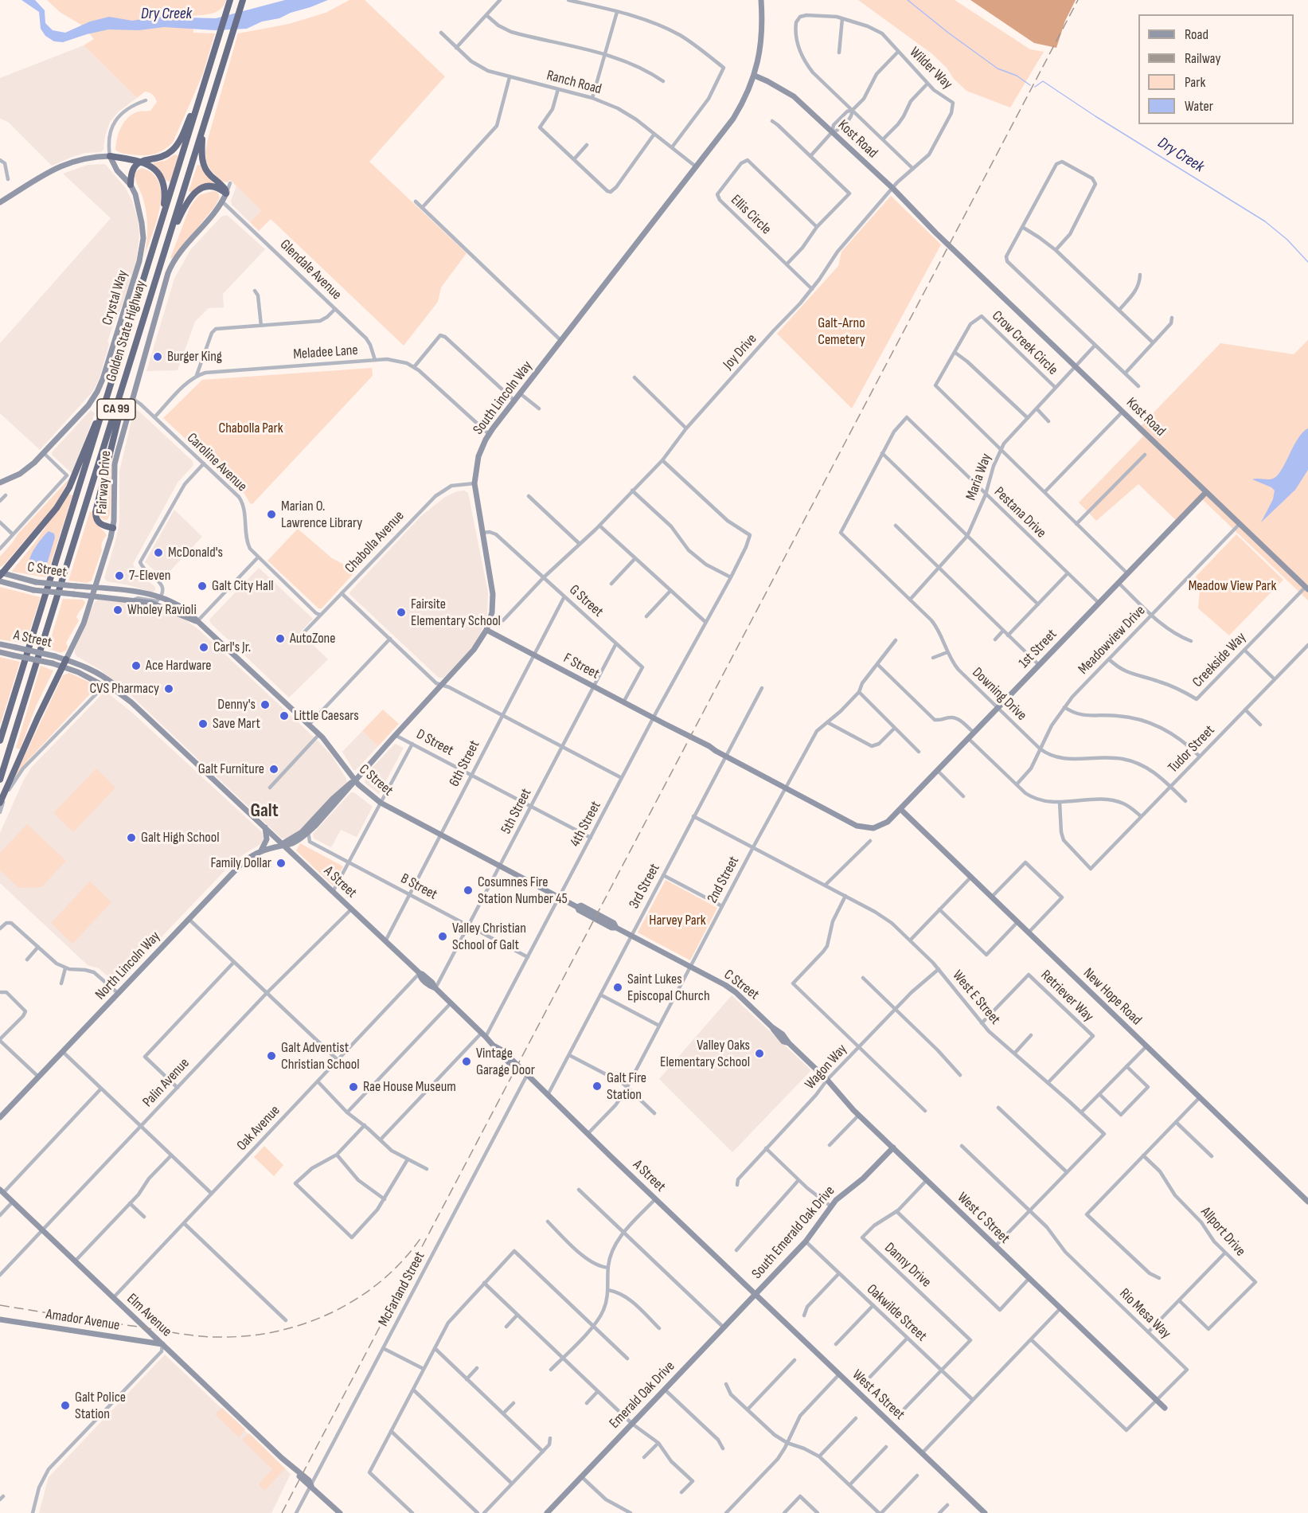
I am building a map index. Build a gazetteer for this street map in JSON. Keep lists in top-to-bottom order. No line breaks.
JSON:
{"streets":{"highway":["Golden State Highway","CA 99"],"street":["Wilder Way","Ranch Road","Kost Road","Ellis Circle","Glendale Avenue","Crystal Way","Crow Creek Circle","Joy Drive","Meladee Lane","South Lincoln Way","Caroline Avenue","Maria Way","Fairway Drive","Pestana Drive","Chabolla Avenue","C Street","G Street","A Street","Meadowview Drive","1st Street","Creekside Way","F Street","Downing Drive","D Street","Tudor Street","6th Street","5th Street","4th Street","2nd Street","3rd Street","B Street","North Lincoln Way","Retriever Way","New Hope Road","West E Street","Wagon Way","Palin Avenue","Oak Avenue","West C Street","Allport Drive","South Emerald Oak Drive","Danny Drive","McFarland Street","Oakwilde Street","Rio Mesa Way","Elm Avenue","Amador Avenue","Emerald Oak Drive","West A Street"]},"crossings":[["Wilder Way","Kost Road"],["Wilder Way","Joy Drive"],["Ranch Road","South Lincoln Way"],["Kost Road","Joy Drive"],["Kost Road","South Lincoln Way"],["Kost Road","Maria Way"],["Kost Road","Meadowview Drive"],["Kost Road","1st Street"],["Kost Road","Creekside Way"],["Ellis Circle","Joy Drive"],["Glendale Avenue","Meladee Lane"],["Glendale Avenue","Fairway Drive"],["Crow Creek Circle","Maria Way"],["Joy Drive","G Street"],["Joy Drive","4th Street"],["Meladee Lane","South Lincoln Way"],["South Lincoln Way","Chabolla Avenue"],["South Lincoln Way","C Street"],["South Lincoln Way","G Street"],["South Lincoln Way","A Street"],["South Lincoln Way","F Street"],["South Lincoln Way","D Street"],["South Lincoln Way","B Street"],["South Lincoln Way","North Lincoln Way"],["Caroline Avenue","Fairway Drive"],["Caroline Avenue","Chabolla Avenue"],["Maria Way","Pestana Drive"],["Maria Way","Downing Drive"],["Fairway Drive","C Street"],["Fairway Drive","A Street"],["Pestana Drive","1st Street"],["Pestana Drive","Downing Drive"],["C Street","6th Street"],["C Street","5th Street"],["C Street","4th Street"],["C Street","2nd Street"],["C Street","3rd Street"],["C Street","West C Street"],["G Street","F Street"],["G Street","6th Street"],["G Street","5th Street"],["A Street","6th Street"],["A Street","5th Street"],["A Street","4th Street"],["A Street","2nd Street"],["A Street","3rd Street"],["A Street","North Lincoln Way"],["A Street","Palin Avenue"],["A Street","Oak Avenue"],["A Street","South Emerald Oak Drive"],["A Street","McFarland Street"],["A Street","Emerald Oak Drive"],["A Street","West A Street"],["Meadowview Drive","Creekside Way"],["Meadowview Drive","Downing Drive"],["1st Street","F Street"],["1st Street","Downing Drive"],["1st Street","New Hope Road"],["F Street","6th Street"],["F Street","5th Street"],["F Street","4th Street"],["F Street","2nd Street"],["F Street","3rd Street"],["Downing Drive","Tudor Street"],["D Street","6th Street"],["D Street","5th Street"],["D Street","4th Street"],["6th Street","B Street"],["5th Street","B Street"],["4th Street","B Street"],["2nd Street","West E Street"],["3rd Street","West E Street"],["Retriever Way","West E Street"],["West E Street","Wagon Way"],["Wagon Way","West C Street"],["Palin Avenue","Elm Avenue"],["Oak Avenue","Elm Avenue"],["West C Street","South Emerald Oak Drive"],["West C Street","Danny Drive"],["West C Street","Rio Mesa Way"],["South Emerald Oak Drive","Oakwilde Street"],["South Emerald Oak Drive","Emerald Oak Drive"],["South Emerald Oak Drive","West A Street"],["Danny Drive","Oakwilde Street"],["McFarland Street","Elm Avenue"],["Elm Avenue","Amador Avenue"],["Emerald Oak Drive","West A Street"]],"districts":["Galt"],"water":["Dry Creek"],"parks":["Galt-Arno Cemetery","Chabolla Park","Meadow View Park","Harvey Park"],"places":["Burger King","Marian O. Lawrence Library","McDonald's","7-Eleven","Galt City Hall","Wholey Ravioli","Fairsite Elementary School","AutoZone","Carl's Jr.","Ace Hardware","CVS Pharmacy","Denny's","Little Caesars","Save Mart","Galt Furniture","Galt High School","Family Dollar","Cosumnes Fire Station Number 45","Valley Christian School of Galt","Saint Lukes Episcopal Church","Valley Oaks Elementary School","Galt Adventist Christian School","Vintage Garage Door","Galt Fire Station","Rae House Museum","Galt Police Station"],"legend":["Road","Railway","Park","Water"]}
